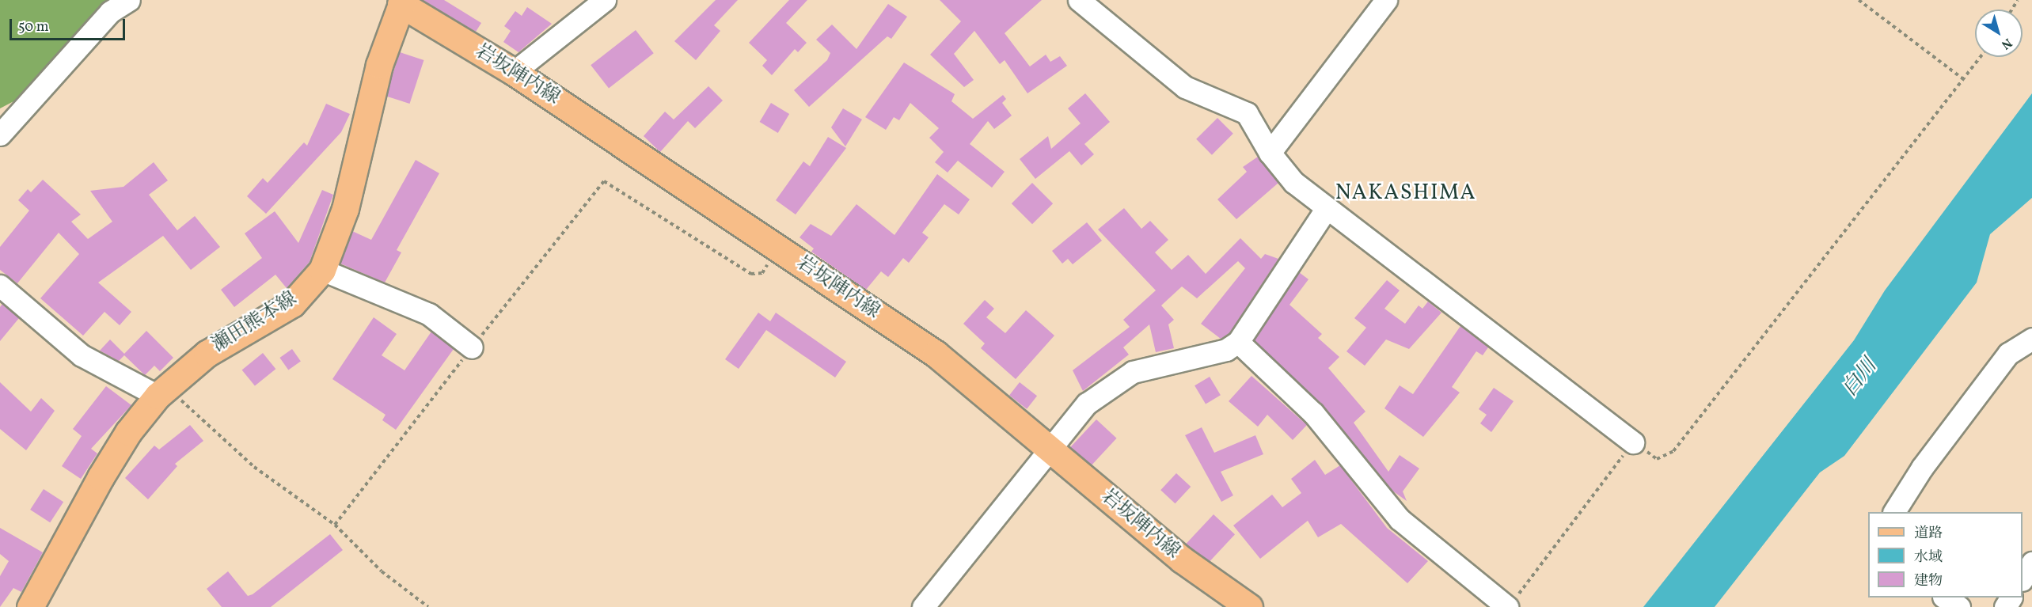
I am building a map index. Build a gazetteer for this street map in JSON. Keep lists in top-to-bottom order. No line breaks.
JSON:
{"streets":{"main road":["岩坂陣内線","瀬田熊本線"]},"crossings":[["岩坂陣内線","瀬田熊本線"]],"districts":["NAKASHIMA"],"water":["白川"],"legend":["道路","水域","建物"],"scale_bar":"50 m","north":"bottom right"}
